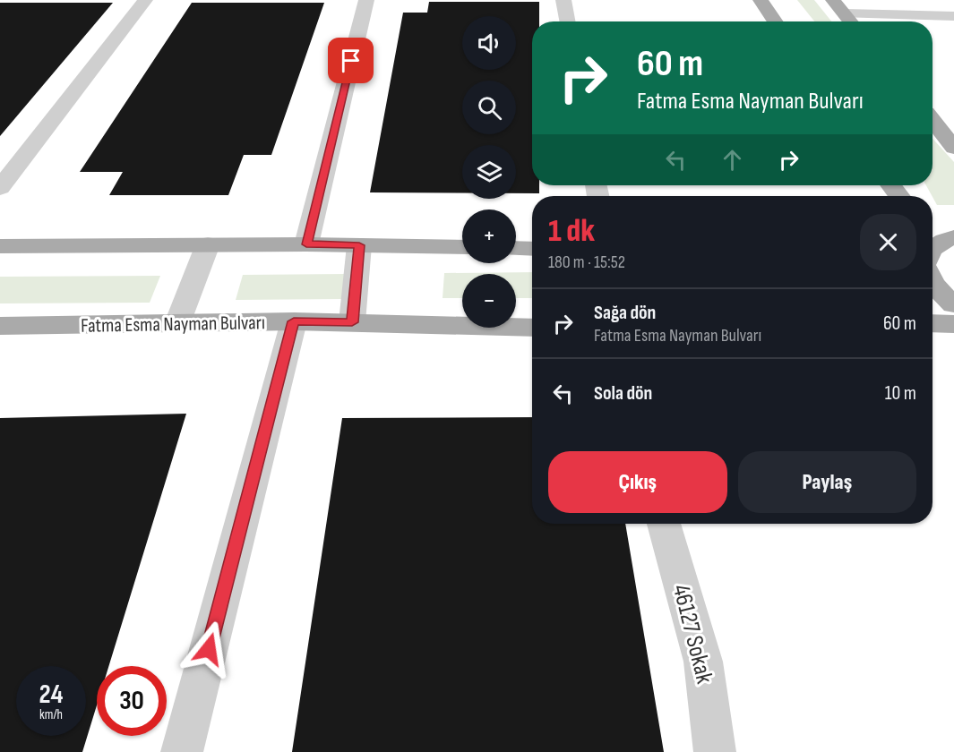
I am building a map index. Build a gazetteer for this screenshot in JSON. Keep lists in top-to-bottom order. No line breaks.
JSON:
{"streets":{"main road":["Fatma Esma Nayman Bulvarı"],"street":["46127 Sokak"]},"page":{"map_buttons":["+","−"],"turn":["60 m","Fatma Esma Nayman Bulvarı"],"heading":["1 dk","180 m · 15:52"],"list":[{"name":"Sağa dön","note":"Fatma Esma Nayman Bulvarı","value":"60 m"},{"name":"Sola dön","value":"10 m"}],"buttons":["Çıkış","Paylaş"],"speed":"24 km/h","limit":"30"}}
